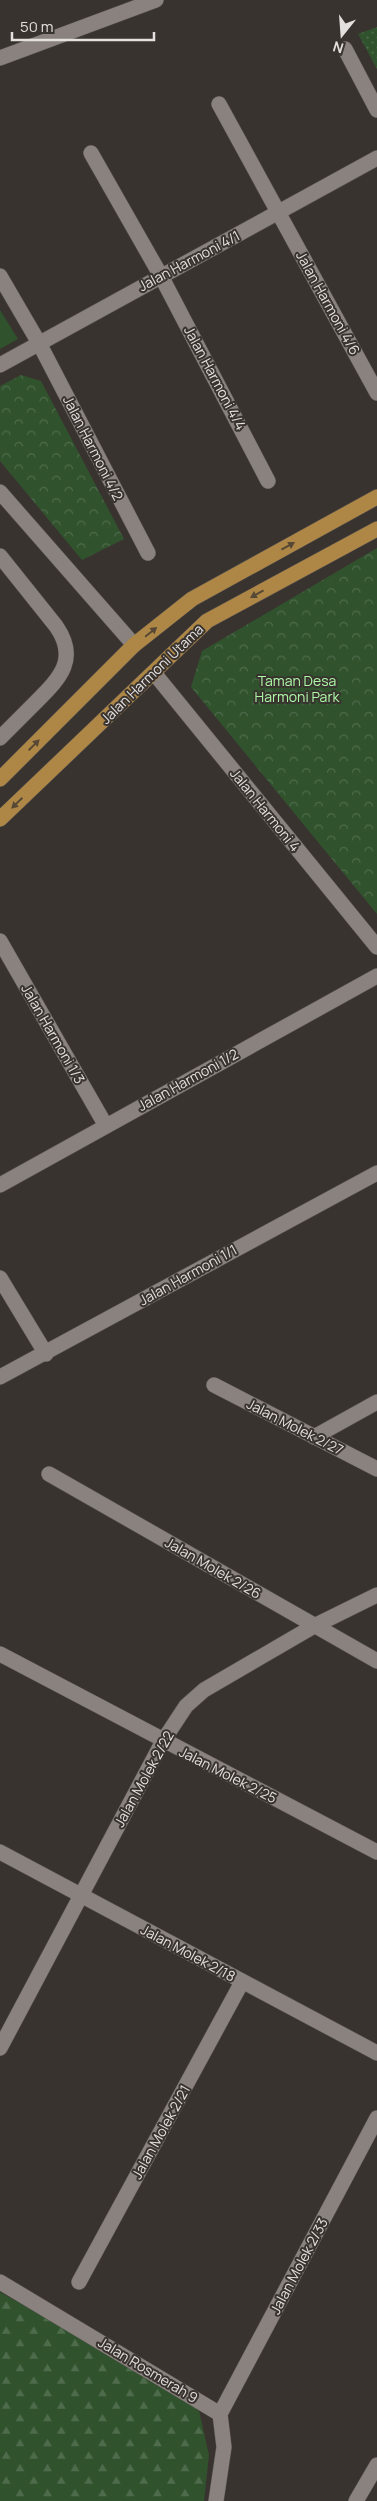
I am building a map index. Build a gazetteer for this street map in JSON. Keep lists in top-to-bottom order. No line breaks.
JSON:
{"streets":{"main road":["Jalan Harmoni Utama"],"street":["Jalan Harmoni 4/1","Jalan Harmoni 4/6","Jalan Harmoni 4/4","Jalan Harmoni 4/2","Jalan Harmoni 4","Jalan Harmoni 1/3","Jalan Harmoni 1/2","Jalan Harmoni 1/1","Jalan Molek 2/27","Jalan Molek 2/26","Jalan Molek 2/25","Jalan Molek 2/22","Jalan Molek 2/18","Jalan Molek 2/21","Jalan Molek 2/33","Jalan Rosmerah 9"]},"crossings":[["Jalan Harmoni 4/1","Jalan Harmoni 4/6"],["Jalan Harmoni 4/1","Jalan Harmoni 4/4"],["Jalan Harmoni 4/1","Jalan Harmoni 4/2"],["Jalan Harmoni Utama","Jalan Harmoni 4"],["Jalan Harmoni 1/3","Jalan Harmoni 1/2"],["Jalan Molek 2/26","Jalan Molek 2/22"],["Jalan Molek 2/25","Jalan Molek 2/22"],["Jalan Molek 2/22","Jalan Molek 2/18"],["Jalan Molek 2/18","Jalan Molek 2/21"],["Jalan Molek 2/33","Jalan Rosmerah 9"]],"parks":["Taman Desa Harmoni Park"],"scale_bar":"50 m","north":"bottom"}
